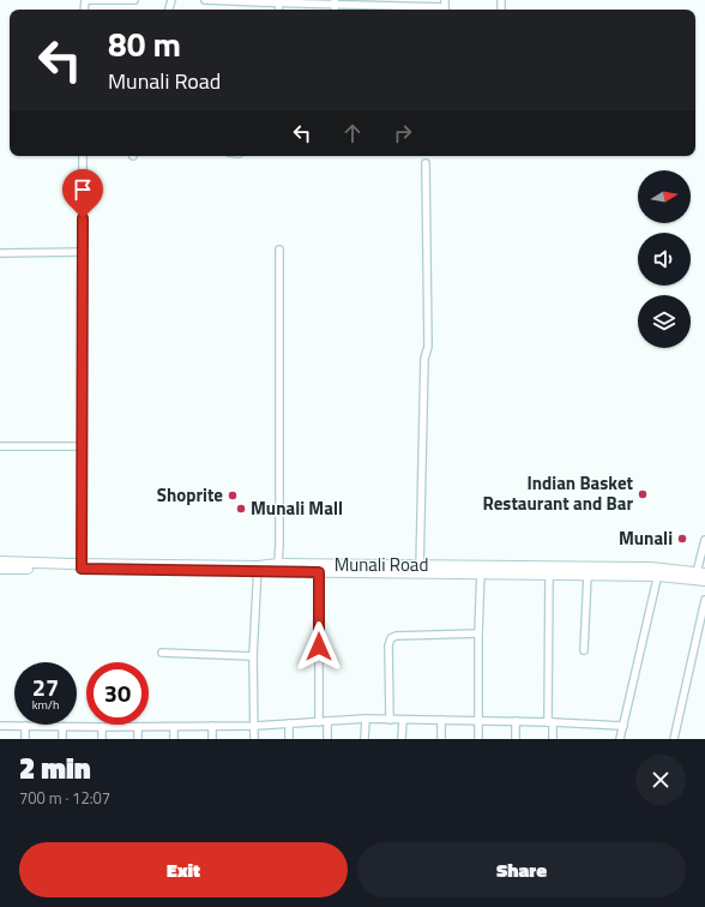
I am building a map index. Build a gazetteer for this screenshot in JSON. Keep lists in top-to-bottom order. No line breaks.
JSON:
{"streets":{"main road":["Munali Road"]},"places":["Indian Basket Restaurant and Bar","Shoprite","Munali Mall","Munali"],"north":"right","page":{"turn":["80 m","Munali Road"],"speed":"27 km/h","limit":"30","heading":["2 min","700 m · 12:07"],"buttons":["Exit","Share"]}}
